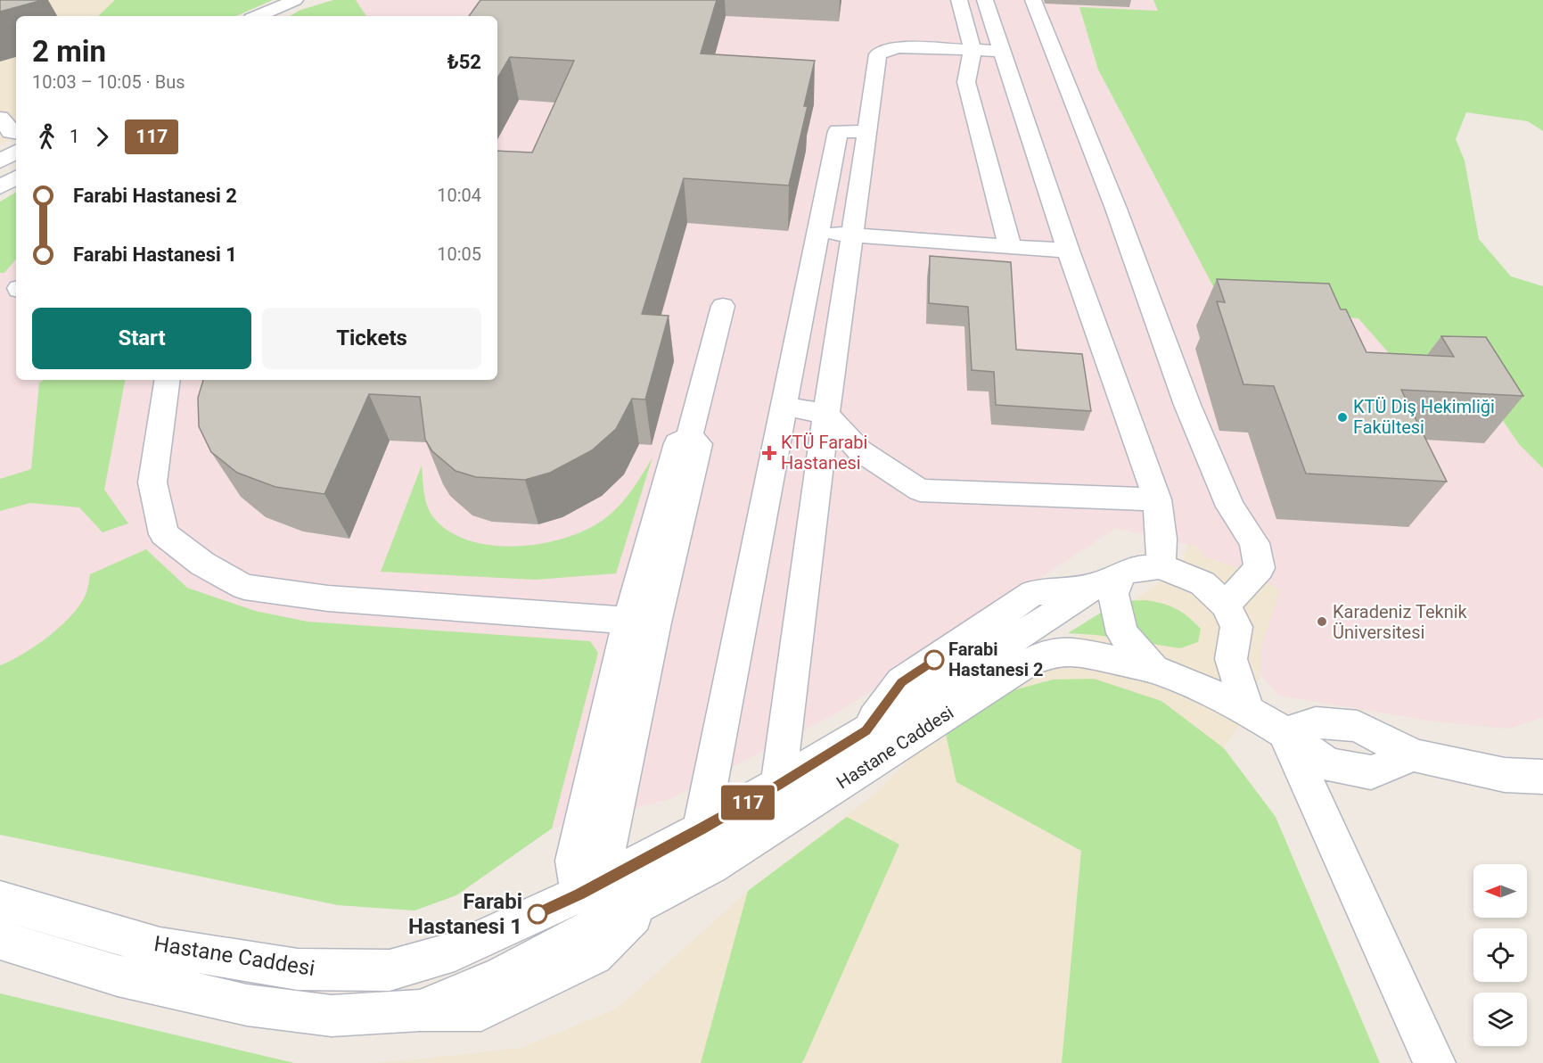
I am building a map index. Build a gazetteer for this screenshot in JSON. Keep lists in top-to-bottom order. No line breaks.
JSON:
{"streets":{"street":["Hastane Caddesi"]},"places":{"other":["KTÜ Diş Hekimliği Fakültesi","Karadeniz Teknik Üniversitesi","Farabi Hastanesi 2","Farabi Hastanesi 1"],"health":["KTÜ Farabi Hastanesi"]},"lines":["bus line 117"],"north":"left","page":{"on_map":"117","heading":["2 min","10:03 – 10:05 · Bus","₺52"],"legs":["1","117"],"list":[{"name":"Farabi Hastanesi 2","value":"10:04"},{"name":"Farabi Hastanesi 1","value":"10:05"}],"buttons":["Start","Tickets"]}}
